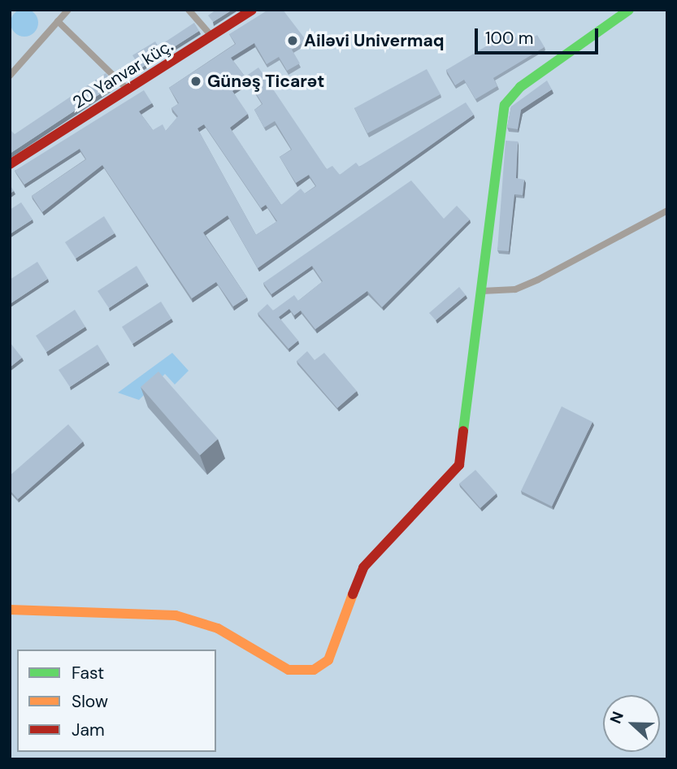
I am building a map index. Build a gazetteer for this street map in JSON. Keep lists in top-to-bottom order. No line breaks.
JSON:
{"streets":{"street":["20 Yanvar küç."]},"places":["Ailəvi Univermaq","Günəş Ticarət"],"legend":["Fast","Slow","Jam"],"scale_bar":"100 m","north":"left"}
